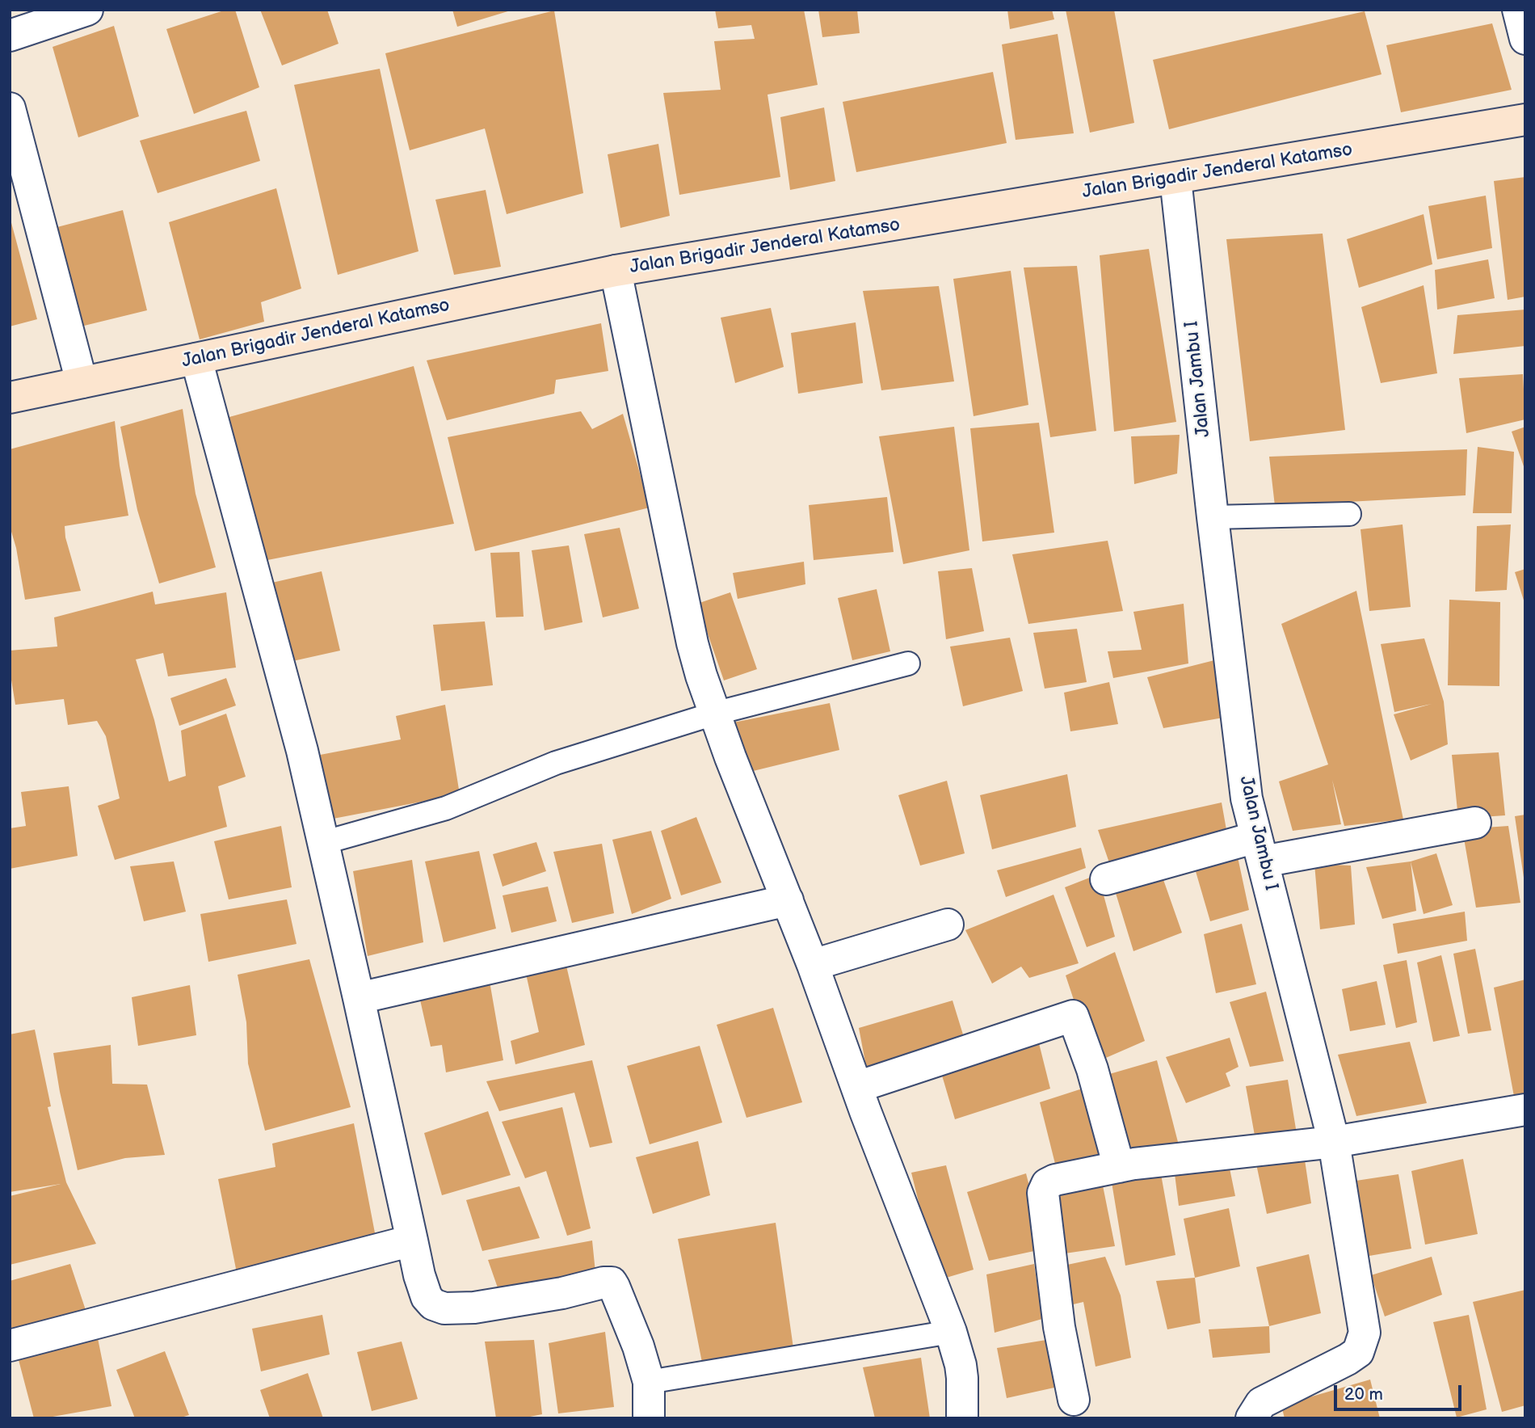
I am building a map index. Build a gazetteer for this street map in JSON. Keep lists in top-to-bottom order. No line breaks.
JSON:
{"streets":{"main road":["Jalan Brigadir Jenderal Katamso"],"street":["Jalan Jambu I"]},"crossings":[["Jalan Brigadir Jenderal Katamso","Jalan Jambu I"]],"scale_bar":"20 m"}
